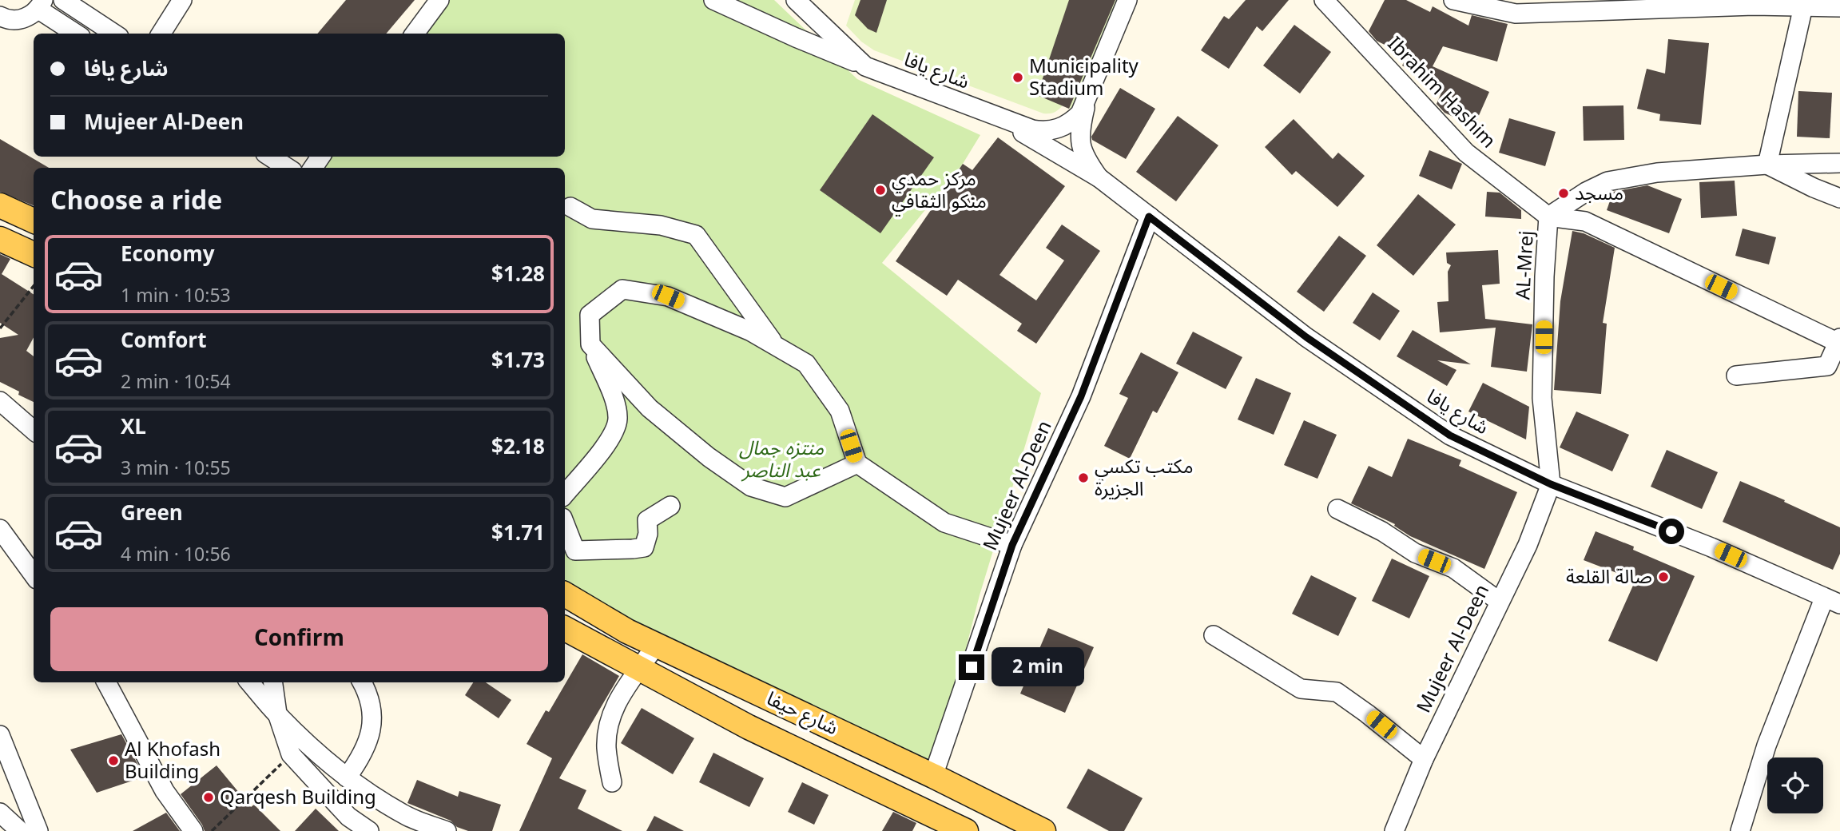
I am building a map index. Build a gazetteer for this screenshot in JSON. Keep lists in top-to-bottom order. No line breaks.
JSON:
{"streets":{"main road":["شارع حيفا"],"street":["شارع يافا","Ibrahim Hashim","AL-Mrej","Mujeer Al-Deen"]},"crossings":[["شارع يافا","AL-Mrej"],["شارع يافا","Mujeer Al-Deen"],["Ibrahim Hashim","AL-Mrej"],["AL-Mrej","Mujeer Al-Deen"],["Mujeer Al-Deen","شارع حيفا"]],"parks":["منتزه جمال عبد الناصر"],"places":["Municipality Stadium","مركز حمدي منكو الثقافي","مسجد","مكتب تكسي الجزيرة","صالة القلعة","Al Khofash Building","Qarqesh Building"],"page":{"banner":["شارع يافا","Mujeer Al-Deen"],"heading":"Choose a ride","list":[{"name":"Economy","note":"1 min · 10:53","value":"$1.28"},{"name":"Comfort","note":"2 min · 10:54","value":"$1.73"},{"name":"XL","note":"3 min · 10:55","value":"$2.18"},{"name":"Green","note":"4 min · 10:56","value":"$1.71"}],"buttons":"Confirm","bubble":"2 min"}}
